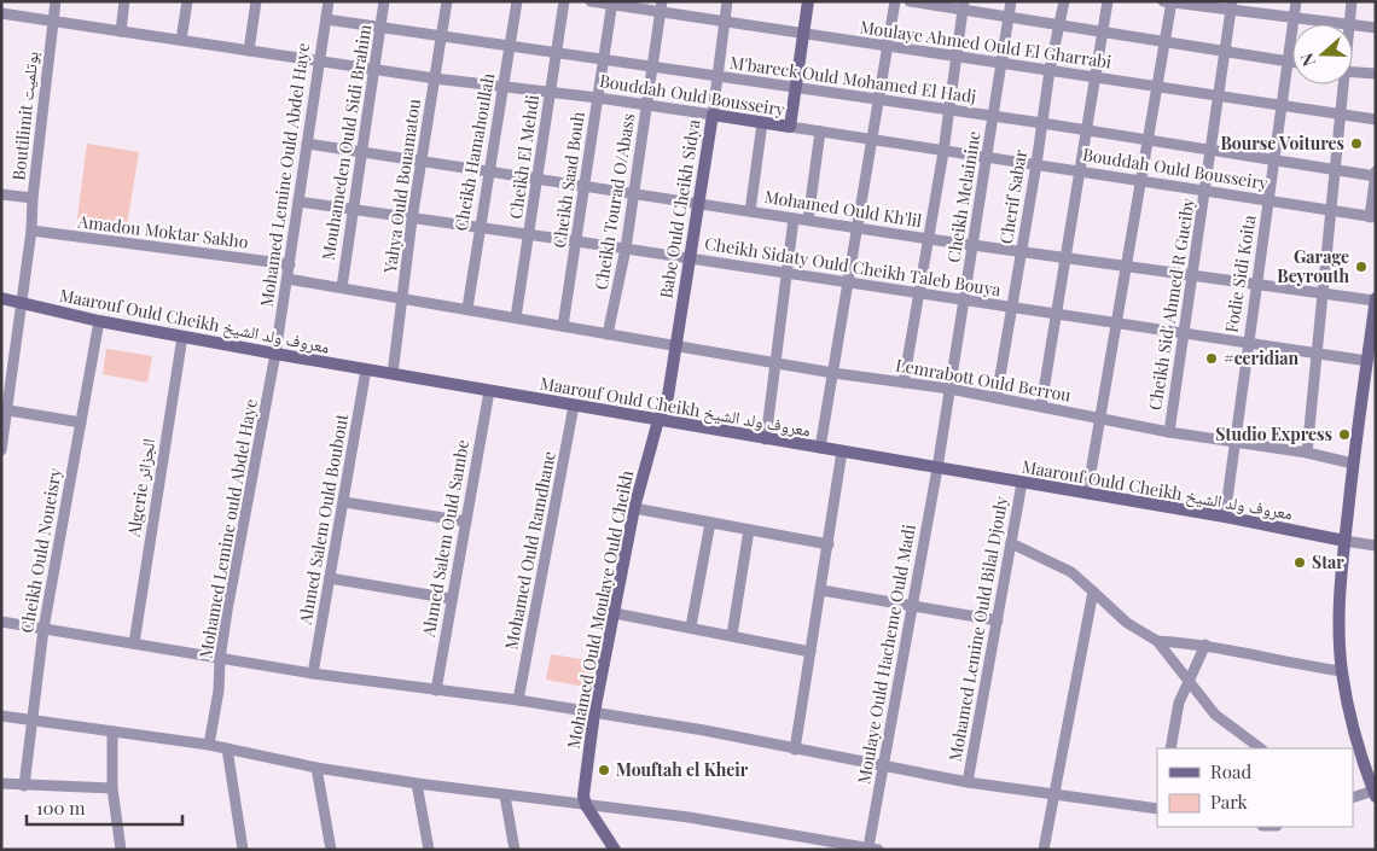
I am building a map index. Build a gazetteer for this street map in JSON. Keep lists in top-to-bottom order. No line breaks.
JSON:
{"streets":{"street":["Moulaye Ahmed Ould El Gharrabi","M'bareck Ould Mohamed El Hadj","Bouddah Ould Bousseiry","Boutilimit بوتلميت","Mouhameden Ould Sidi Brahim","Cheikh Hamahoullah","Cheikh El Mehdi","Mohamed Lemine Ould Abdel Haye","Cheikh Saad Bouh","Yahya Ould Bouamatou","Cheikh Melainine","Cherif Sabar","Cheikh Tourad O/Abass","Babe Ould Cheikh Sidya","Mohamed Ould Kh'lil","Amadou Moktar Sakho","Cheikh Sidaty Ould Cheikh Taleb Bouya","Fodie Sidi Koita","Cheikh Sid' Ahmed R Gueiby","Maarouf Ould Cheikh معروف ولد الشيخ","Lemrabott Ould Berrou","Algerie الجزائر","Ahmed Salem Ould Boubout","Mohamed Lemine ould Abdel Haye","Ahmed Salem Ould Sambe","Cheikh Ould Noueisry","Mohamed Ould Ramdhane","Mohamed Ould Moulaye Ould Cheikh","Mohamed Lemine Ould Bilal Djouly","Moulaye Ould Hacheme Ould Madi"]},"crossings":[["Moulaye Ahmed Ould El Gharrabi","Cheikh Saad Bouh"],["Moulaye Ahmed Ould El Gharrabi","Cheikh Melainine"],["Moulaye Ahmed Ould El Gharrabi","Cherif Sabar"],["Moulaye Ahmed Ould El Gharrabi","Cheikh Tourad O/Abass"],["Moulaye Ahmed Ould El Gharrabi","Babe Ould Cheikh Sidya"],["Moulaye Ahmed Ould El Gharrabi","Fodie Sidi Koita"],["Moulaye Ahmed Ould El Gharrabi","Cheikh Sid' Ahmed R Gueiby"],["M'bareck Ould Mohamed El Hadj","Mouhameden Ould Sidi Brahim"],["M'bareck Ould Mohamed El Hadj","Cheikh Hamahoullah"],["M'bareck Ould Mohamed El Hadj","Cheikh El Mehdi"],["M'bareck Ould Mohamed El Hadj","Mohamed Lemine Ould Abdel Haye"],["M'bareck Ould Mohamed El Hadj","Cheikh Saad Bouh"],["M'bareck Ould Mohamed El Hadj","Yahya Ould Bouamatou"],["M'bareck Ould Mohamed El Hadj","Cheikh Melainine"],["M'bareck Ould Mohamed El Hadj","Cherif Sabar"],["M'bareck Ould Mohamed El Hadj","Cheikh Tourad O/Abass"],["M'bareck Ould Mohamed El Hadj","Babe Ould Cheikh Sidya"],["M'bareck Ould Mohamed El Hadj","Fodie Sidi Koita"],["M'bareck Ould Mohamed El Hadj","Cheikh Sid' Ahmed R Gueiby"],["Bouddah Ould Bousseiry","Boutilimit بوتلميت"],["Bouddah Ould Bousseiry","Mouhameden Ould Sidi Brahim"],["Bouddah Ould Bousseiry","Cheikh Hamahoullah"],["Bouddah Ould Bousseiry","Cheikh El Mehdi"],["Bouddah Ould Bousseiry","Mohamed Lemine Ould Abdel Haye"],["Bouddah Ould Bousseiry","Cheikh Saad Bouh"],["Bouddah Ould Bousseiry","Yahya Ould Bouamatou"],["Bouddah Ould Bousseiry","Cheikh Melainine"],["Bouddah Ould Bousseiry","Cherif Sabar"],["Bouddah Ould Bousseiry","Cheikh Tourad O/Abass"],["Bouddah Ould Bousseiry","Babe Ould Cheikh Sidya"],["Bouddah Ould Bousseiry","Fodie Sidi Koita"],["Bouddah Ould Bousseiry","Cheikh Sid' Ahmed R Gueiby"],["Boutilimit بوتلميت","Amadou Moktar Sakho"],["Boutilimit بوتلميت","Maarouf Ould Cheikh معروف ولد الشيخ"],["Mouhameden Ould Sidi Brahim","Mohamed Ould Kh'lil"],["Mouhameden Ould Sidi Brahim","Cheikh Sidaty Ould Cheikh Taleb Bouya"],["Mouhameden Ould Sidi Brahim","Lemrabott Ould Berrou"],["Cheikh Hamahoullah","Mohamed Ould Kh'lil"],["Cheikh Hamahoullah","Cheikh Sidaty Ould Cheikh Taleb Bouya"],["Cheikh Hamahoullah","Lemrabott Ould Berrou"],["Cheikh El Mehdi","Mohamed Ould Kh'lil"],["Cheikh El Mehdi","Cheikh Sidaty Ould Cheikh Taleb Bouya"],["Cheikh El Mehdi","Lemrabott Ould Berrou"],["Mohamed Lemine Ould Abdel Haye","Mohamed Ould Kh'lil"],["Mohamed Lemine Ould Abdel Haye","Amadou Moktar Sakho"],["Mohamed Lemine Ould Abdel Haye","Cheikh Sidaty Ould Cheikh Taleb Bouya"],["Mohamed Lemine Ould Abdel Haye","Maarouf Ould Cheikh معروف ولد الشيخ"],["Mohamed Lemine Ould Abdel Haye","Lemrabott Ould Berrou"],["Mohamed Lemine Ould Abdel Haye","Mohamed Lemine ould Abdel Haye"],["Cheikh Saad Bouh","Mohamed Ould Kh'lil"],["Cheikh Saad Bouh","Cheikh Sidaty Ould Cheikh Taleb Bouya"],["Cheikh Saad Bouh","Lemrabott Ould Berrou"],["Yahya Ould Bouamatou","Mohamed Ould Kh'lil"],["Yahya Ould Bouamatou","Cheikh Sidaty Ould Cheikh Taleb Bouya"],["Yahya Ould Bouamatou","Maarouf Ould Cheikh معروف ولد الشيخ"],["Yahya Ould Bouamatou","Lemrabott Ould Berrou"],["Cheikh Melainine","Mohamed Ould Kh'lil"],["Cheikh Melainine","Cheikh Sidaty Ould Cheikh Taleb Bouya"],["Cheikh Melainine","Maarouf Ould Cheikh معروف ولد الشيخ"],["Cheikh Melainine","Lemrabott Ould Berrou"],["Cheikh Melainine","Moulaye Ould Hacheme Ould Madi"],["Cherif Sabar","Mohamed Ould Kh'lil"],["Cherif Sabar","Cheikh Sidaty Ould Cheikh Taleb Bouya"],["Cherif Sabar","Lemrabott Ould Berrou"],["Cheikh Tourad O/Abass","Mohamed Ould Kh'lil"],["Cheikh Tourad O/Abass","Cheikh Sidaty Ould Cheikh Taleb Bouya"],["Cheikh Tourad O/Abass","Lemrabott Ould Berrou"],["Babe Ould Cheikh Sidya","Mohamed Ould Kh'lil"],["Babe Ould Cheikh Sidya","Cheikh Sidaty Ould Cheikh Taleb Bouya"],["Babe Ould Cheikh Sidya","Maarouf Ould Cheikh معروف ولد الشيخ"],["Babe Ould Cheikh Sidya","Lemrabott Ould Berrou"],["Babe Ould Cheikh Sidya","Mohamed Ould Moulaye Ould Cheikh"],["Mohamed Ould Kh'lil","Fodie Sidi Koita"],["Mohamed Ould Kh'lil","Cheikh Sid' Ahmed R Gueiby"],["Cheikh Sidaty Ould Cheikh Taleb Bouya","Fodie Sidi Koita"],["Cheikh Sidaty Ould Cheikh Taleb Bouya","Cheikh Sid' Ahmed R Gueiby"],["Fodie Sidi Koita","Maarouf Ould Cheikh معروف ولد الشيخ"],["Fodie Sidi Koita","Lemrabott Ould Berrou"],["Cheikh Sid' Ahmed R Gueiby","Lemrabott Ould Berrou"],["Maarouf Ould Cheikh معروف ولد الشيخ","Algerie الجزائر"],["Maarouf Ould Cheikh معروف ولد الشيخ","Ahmed Salem Ould Boubout"],["Maarouf Ould Cheikh معروف ولد الشيخ","Mohamed Lemine ould Abdel Haye"],["Maarouf Ould Cheikh معروف ولد الشيخ","Ahmed Salem Ould Sambe"],["Maarouf Ould Cheikh معروف ولد الشيخ","Cheikh Ould Noueisry"],["Maarouf Ould Cheikh معروف ولد الشيخ","Mohamed Ould Ramdhane"],["Maarouf Ould Cheikh معروف ولد الشيخ","Mohamed Ould Moulaye Ould Cheikh"],["Maarouf Ould Cheikh معروف ولد الشيخ","Mohamed Lemine Ould Bilal Djouly"],["Maarouf Ould Cheikh معروف ولد الشيخ","Moulaye Ould Hacheme Ould Madi"]],"places":["Bourse Voitures","Garage Beyrouth","#ceridian","Studio Express","Star","Mouftah el Kheir"],"legend":["Road","Park"],"scale_bar":"100 m","north":"left"}
